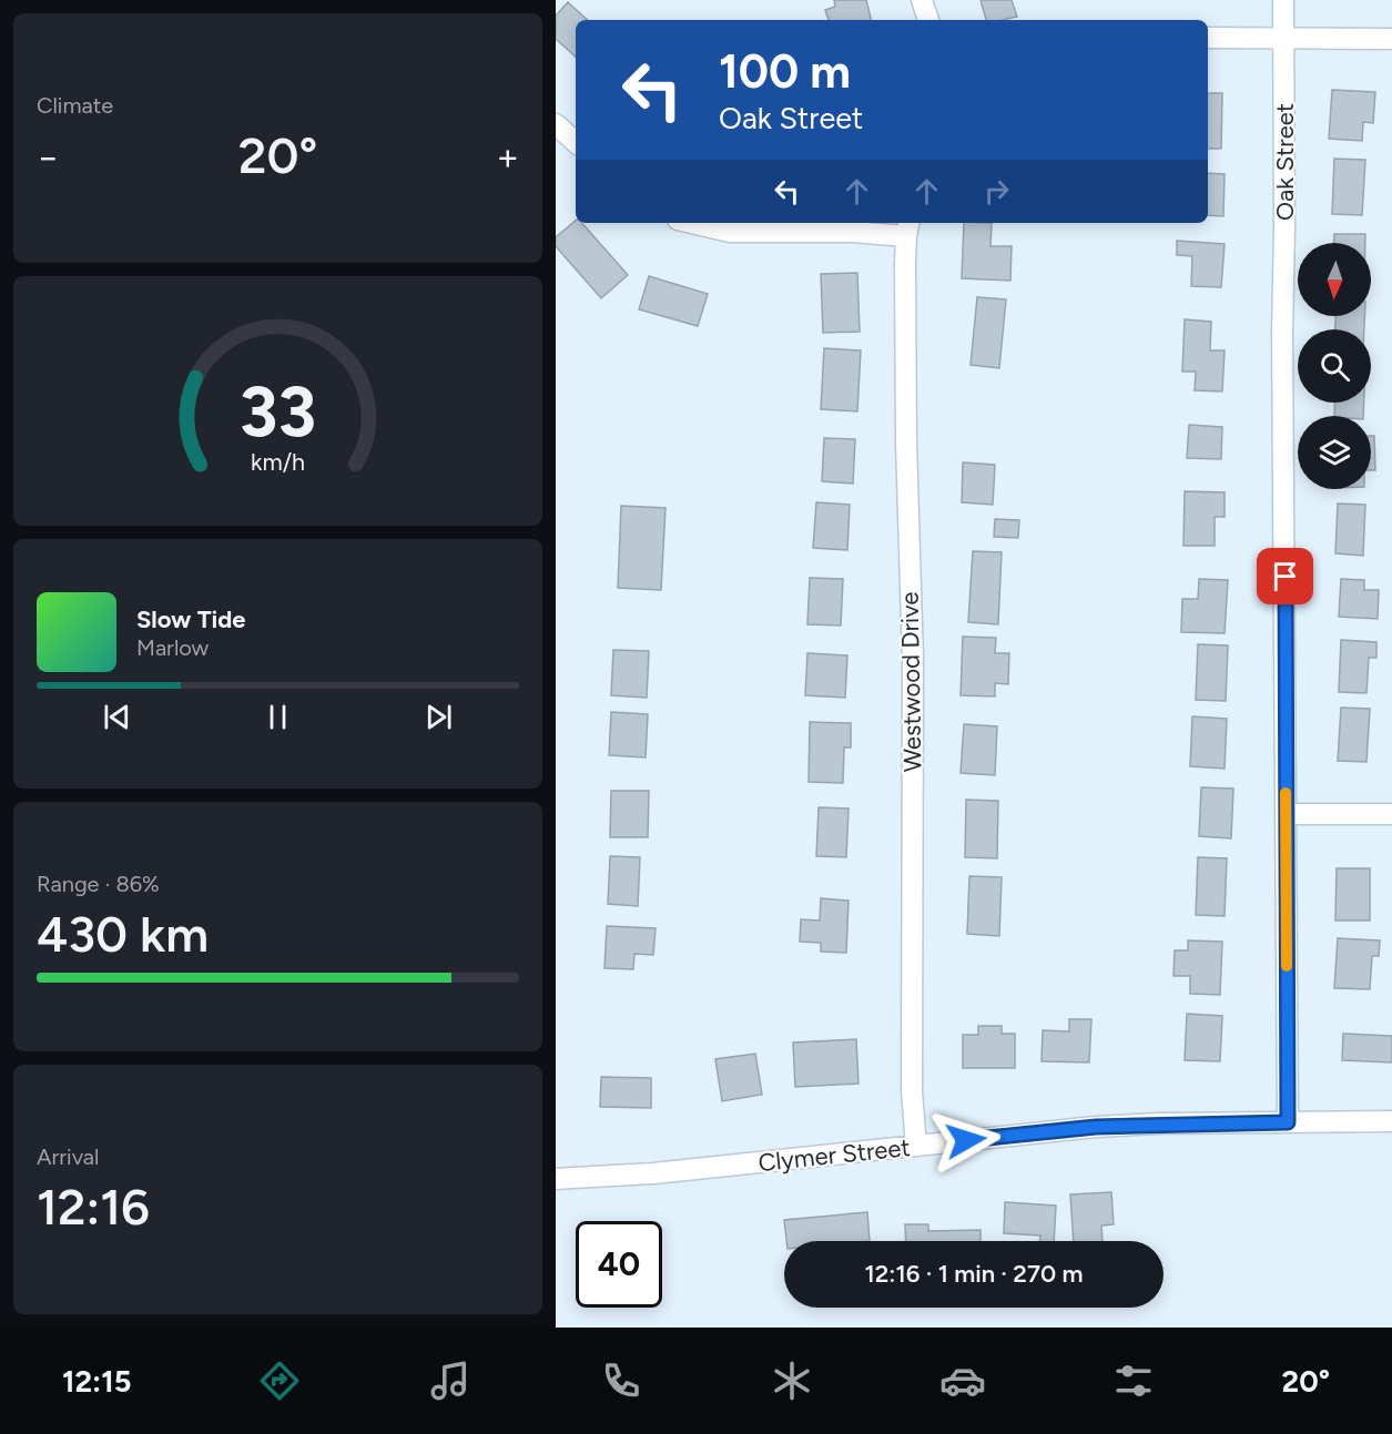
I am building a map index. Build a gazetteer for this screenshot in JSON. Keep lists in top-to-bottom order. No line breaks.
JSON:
{"streets":{"street":["Oak Street","Westwood Drive","Clymer Street"]},"crossings":[["Oak Street","Clymer Street"],["Westwood Drive","Clymer Street"]],"north":"bottom","page":{"tile":["Climate",["Range · 86%","430 km"],["Arrival","12:16"]],"turn":["100 m","Oak Street"],"heat":["−","20°","+"],"song":["Slow Tide","Marlow"],"limit":"40","trip":"12:16 · 1 min · 270 m","tabs":["12:15","20°"],"gauge":["33","km/h"]}}
